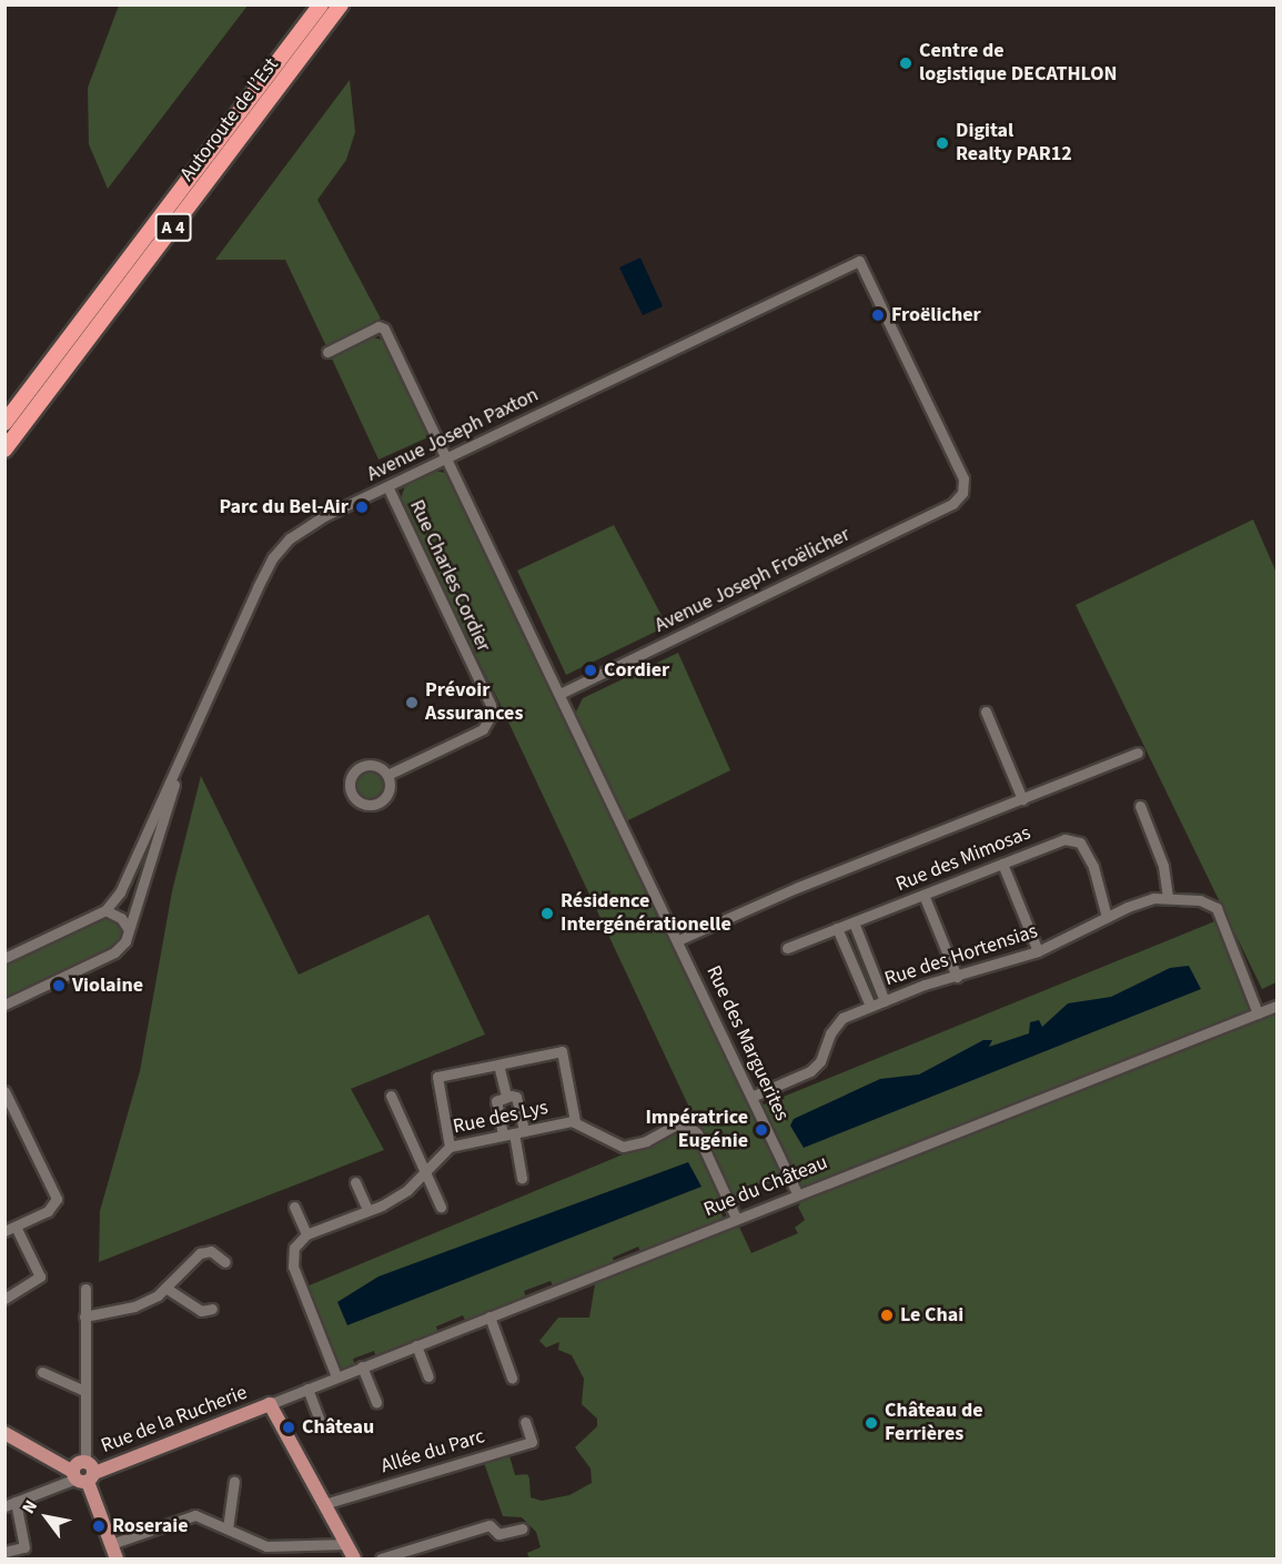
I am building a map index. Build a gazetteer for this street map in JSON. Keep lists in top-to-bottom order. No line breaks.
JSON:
{"streets":{"highway":["Autoroute de l’Est","A 4"],"main road":["Rue de la Rucherie"],"street":["Avenue Joseph Paxton","Rue Charles Cordier","Avenue Joseph Froëlicher","Rue des Mimosas","Rue des Hortensias","Rue des Marguerites","Rue des Lys","Rue du Château","Allée du Parc"]},"crossings":[["Avenue Joseph Paxton","Rue Charles Cordier"],["Avenue Joseph Paxton","Avenue Joseph Froëlicher"],["Avenue Joseph Froëlicher","Rue des Marguerites"],["Rue des Mimosas","Rue des Hortensias"],["Rue des Hortensias","Rue des Marguerites"],["Rue des Hortensias","Rue du Château"],["Rue des Marguerites","Rue du Château"],["Rue des Lys","Rue du Château"],["Rue du Château","Rue de la Rucherie"]],"places":["Centre de logistique DECATHLON","Digital Realty PAR12","Froëlicher","Parc du Bel-Air","Cordier","Prévoir Assurances","Résidence Intergénérationelle","Violaine","Impératrice Eugénie","Le Chai","Château de Ferrières","Château","Roseraie"],"north":"top left"}
